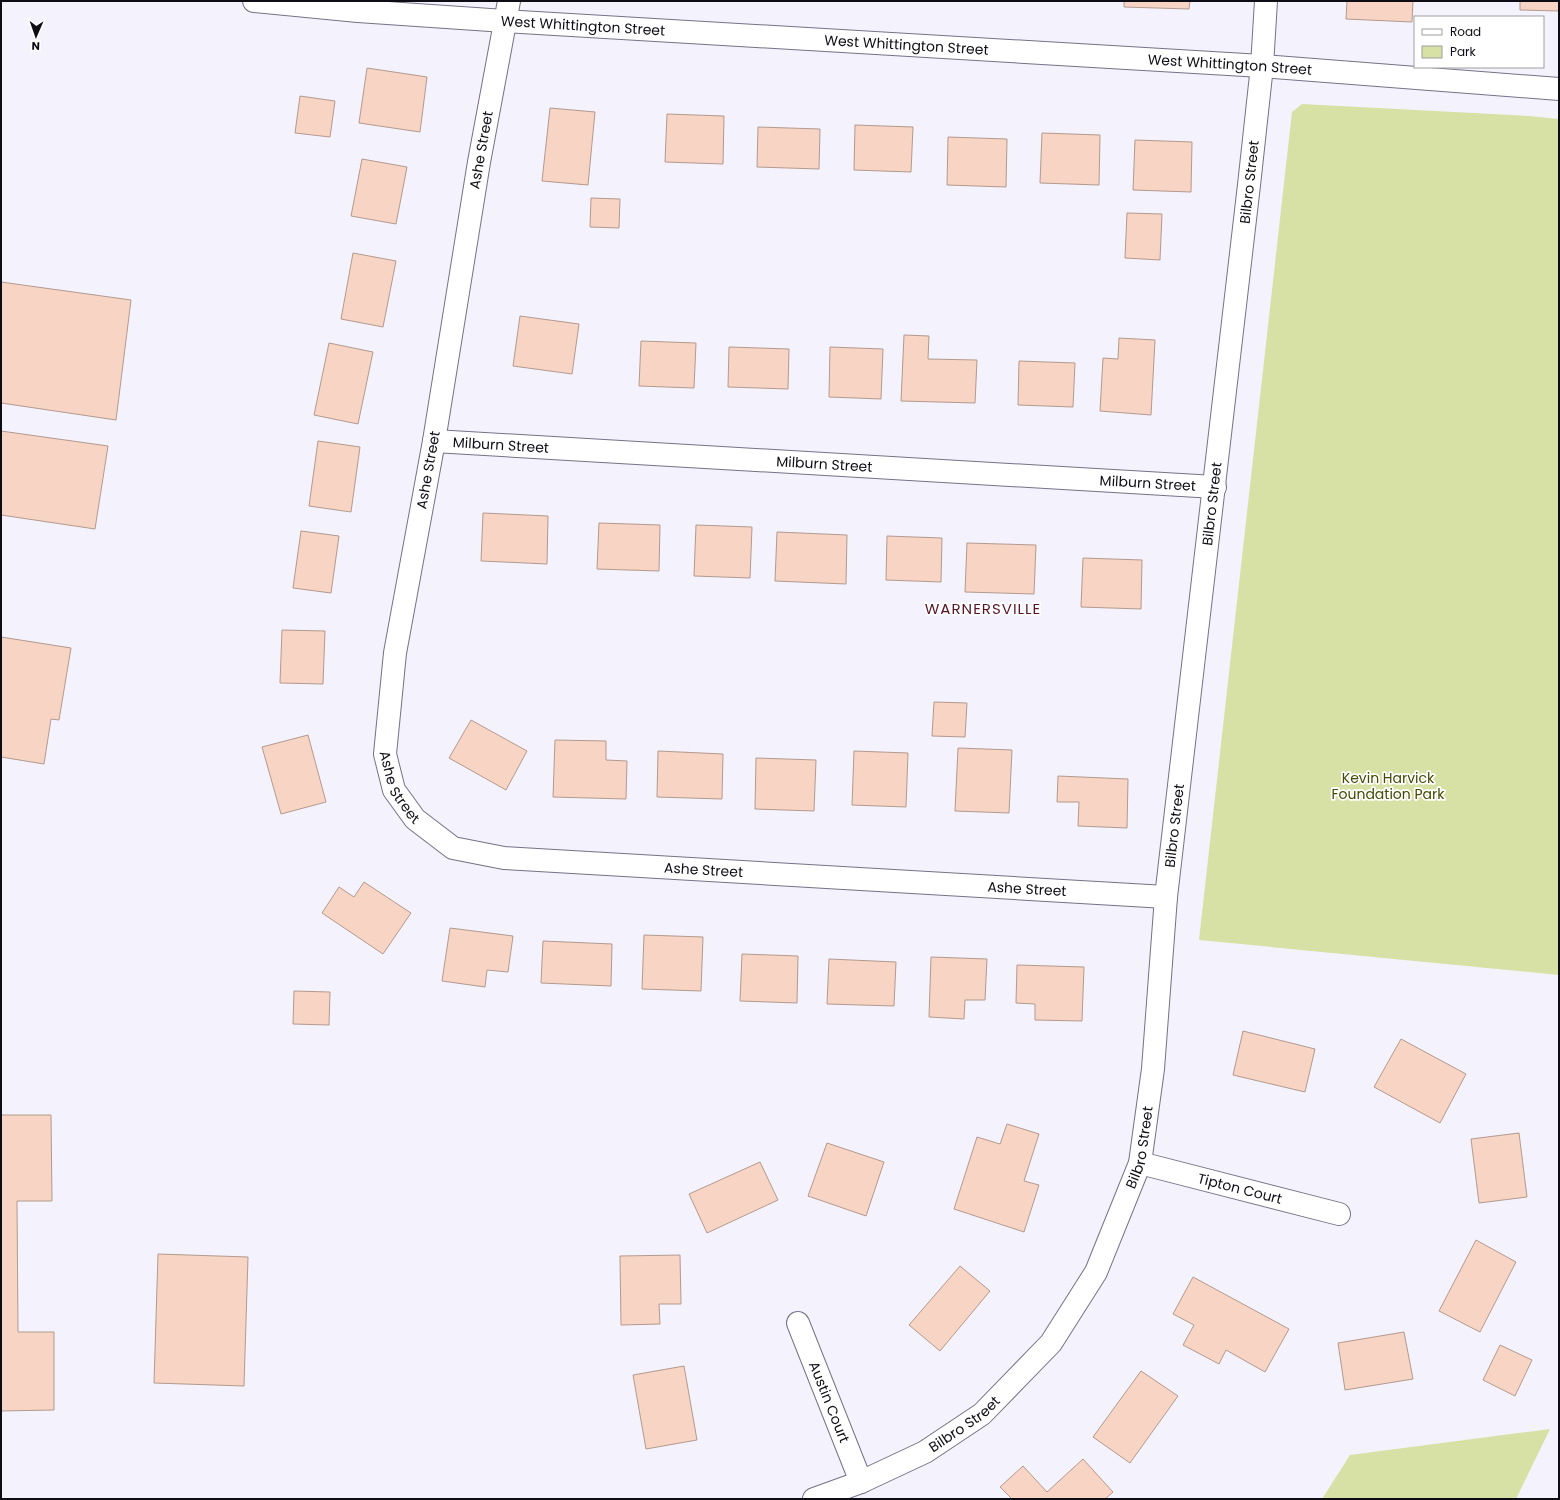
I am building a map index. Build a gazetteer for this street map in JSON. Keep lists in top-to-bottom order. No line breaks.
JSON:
{"streets":{"street":["West Whittington Street","Ashe Street","Bilbro Street","Milburn Street","Tipton Court","Austin Court"]},"crossings":[["West Whittington Street","Ashe Street"],["West Whittington Street","Bilbro Street"],["Ashe Street","Bilbro Street"],["Ashe Street","Milburn Street"],["Bilbro Street","Milburn Street"],["Bilbro Street","Tipton Court"],["Bilbro Street","Austin Court"]],"districts":["WARNERSVILLE"],"parks":["Kevin Harvick Foundation Park"],"legend":["Road","Park"],"north":"bottom"}
